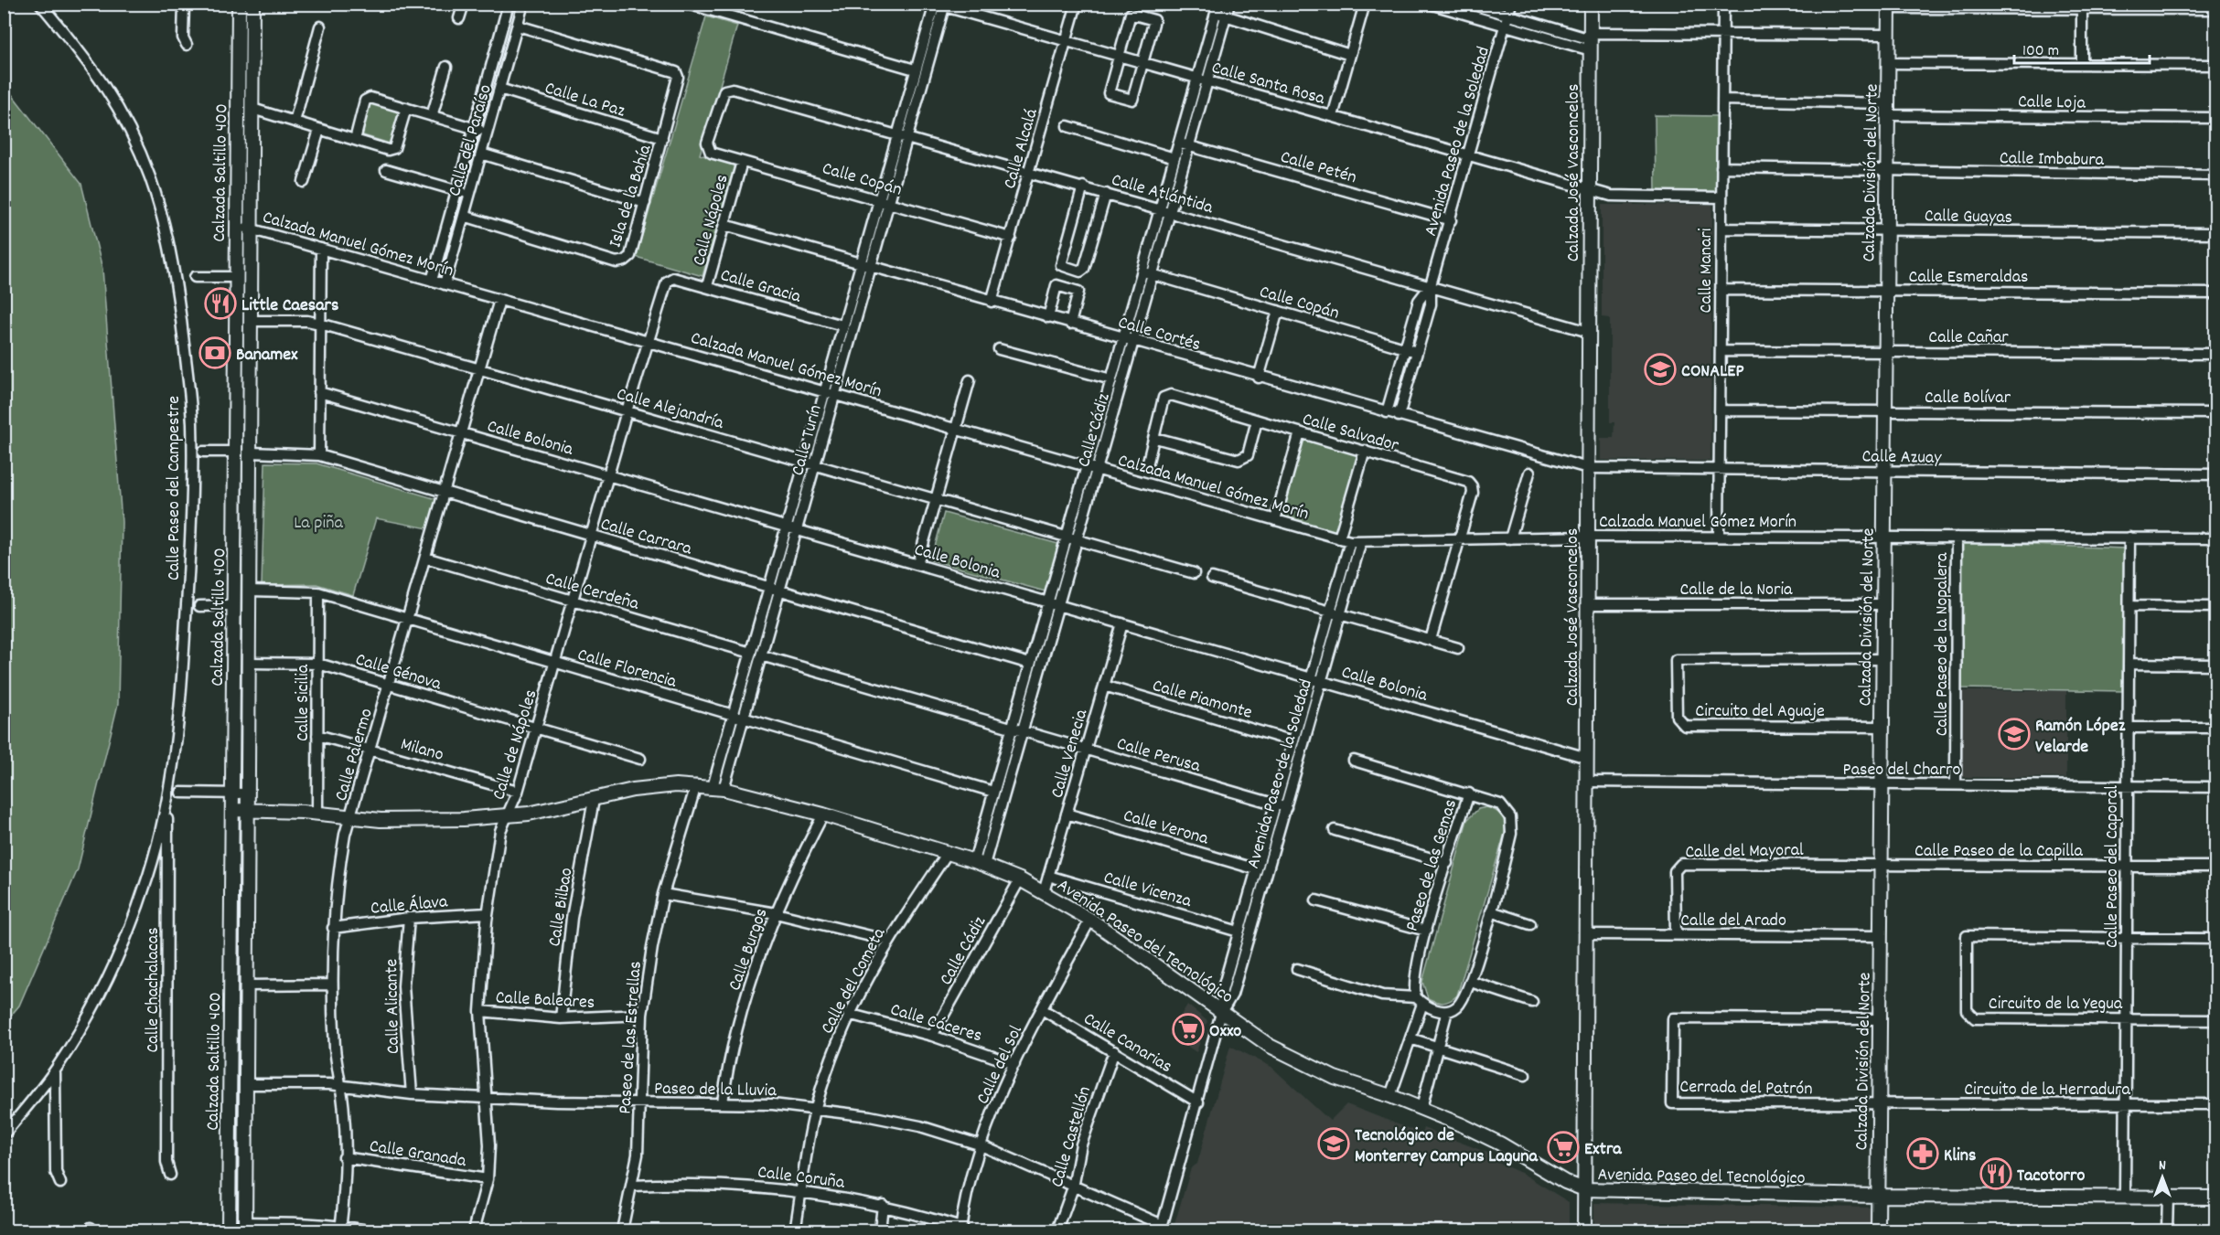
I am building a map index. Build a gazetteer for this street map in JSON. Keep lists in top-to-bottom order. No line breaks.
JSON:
{"streets":{"main road":["Calzada Saltillo 400","Calzada José Vasconcelos","Calzada División del Norte","Avenida Paseo del Tecnológico"],"street":["Calle Santa Rosa","Calle La Paz","Calle Loja","Calle del Paraíso","Avenida Paseo de la Soledad","Calle Alcalá","Calle Imbabura","Calle Petén","Calle Copán","Calle Atlántida","Isla de la Bahía","Calle Guayas","Calle Nápoles","Calzada Manuel Gómez Morín","Calle Manari","Calle Esmeraldas","Calle Gracia","Calle Cortés","Calle Cañar","Calle Bolívar","Calle Alejandría","Calle Cádiz","Calle Salvador","Calle Bolonia","Calle Turín","Calle Azuay","Calle Paseo del Campestre","Calle Carrara","Calle de la Noria","Calle Cerdeña","Calle Paseo de la Nopalera","Calle Florencia","Calle Génova","Calle Piamonte","Calle Sicilia","Circuito del Aguaje","Calle de Nápoles","Milano","Calle Venecia","Calle Perusa","Calle Palermo","Paseo del Charro","Calle Verona","Calle del Mayoral","Calle Paseo de la Capilla","Paseo de las Gemas","Calle Paseo del Caporal","Calle Vicenza","Calle Álava","Calle Bilbao","Calle del Arado","Calle Burgos","Calle del Cometa","Calle Chachalacas","Calle Baleares","Circuito de la Yegua","Calle Alicante","Calle Cáceres","Paseo de las Estrellas","Calle Canarias","Calle del Sol","Cerrada del Patrón","Paseo de la Lluvia","Circuito de la Herradura","Calle Castellón","Calle Granada","Calle Coruña"]},"crossings":[["Calle Santa Rosa","Avenida Paseo de la Soledad"],["Calle Santa Rosa","Calle Alcalá"],["Calle Santa Rosa","Calzada José Vasconcelos"],["Calle Santa Rosa","Calle Manari"],["Calle Santa Rosa","Calle Cádiz"],["Calle Santa Rosa","Calle Turín"],["Calle La Paz","Calle del Paraíso"],["Calle La Paz","Isla de la Bahía"],["Calle Loja","Calzada División del Norte"],["Calle Loja","Calle Manari"],["Calle del Paraíso","Isla de la Bahía"],["Calle del Paraíso","Calzada Manuel Gómez Morín"],["Avenida Paseo de la Soledad","Calle Petén"],["Avenida Paseo de la Soledad","Calle Copán"],["Avenida Paseo de la Soledad","Calle Atlántida"],["Avenida Paseo de la Soledad","Calzada Manuel Gómez Morín"],["Avenida Paseo de la Soledad","Calle Cortés"],["Avenida Paseo de la Soledad","Calle Bolonia"],["Avenida Paseo de la Soledad","Calle Piamonte"],["Avenida Paseo de la Soledad","Calle Perusa"],["Avenida Paseo de la Soledad","Calle Verona"],["Avenida Paseo de la Soledad","Calle Vicenza"],["Avenida Paseo de la Soledad","Avenida Paseo del Tecnológico"],["Avenida Paseo de la Soledad","Calle Canarias"],["Avenida Paseo de la Soledad","Paseo de la Lluvia"],["Calle Alcalá","Calle Copán"],["Calle Alcalá","Calle Atlántida"],["Calle Alcalá","Calle Cortés"],["Calle Imbabura","Calzada División del Norte"],["Calle Imbabura","Calle Manari"],["Calle Petén","Calle Cádiz"],["Calzada Saltillo 400","Calzada Manuel Gómez Morín"],["Calzada Saltillo 400","Calle Alejandría"],["Calzada Saltillo 400","Calle Carrara"],["Calzada Saltillo 400","Calle Florencia"],["Calzada Saltillo 400","Calle Génova"],["Calzada Saltillo 400","Avenida Paseo del Tecnológico"],["Calzada Saltillo 400","Paseo de la Lluvia"],["Calzada José Vasconcelos","Calle Atlántida"],["Calzada José Vasconcelos","Calzada Manuel Gómez Morín"],["Calzada José Vasconcelos","Calle Cortés"],["Calzada José Vasconcelos","Calle Bolonia"],["Calzada José Vasconcelos","Calle Azuay"],["Calzada José Vasconcelos","Calle de la Noria"],["Calzada José Vasconcelos","Paseo del Charro"],["Calzada José Vasconcelos","Calle del Arado"],["Calzada José Vasconcelos","Avenida Paseo del Tecnológico"],["Calzada División del Norte","Calle Guayas"],["Calzada División del Norte","Calzada Manuel Gómez Morín"],["Calzada División del Norte","Calle Esmeraldas"],["Calzada División del Norte","Calle Cañar"],["Calzada División del Norte","Calle Bolívar"],["Calzada División del Norte","Calle Azuay"],["Calzada División del Norte","Calle de la Noria"],["Calzada División del Norte","Circuito del Aguaje"],["Calzada División del Norte","Paseo del Charro"],["Calzada División del Norte","Calle del Mayoral"],["Calzada División del Norte","Calle Paseo de la Capilla"],["Calzada División del Norte","Calle del Arado"],["Calzada División del Norte","Avenida Paseo del Tecnológico"],["Calzada División del Norte","Cerrada del Patrón"],["Calzada División del Norte","Circuito de la Herradura"],["Calle Copán","Calle Nápoles"],["Calle Copán","Calle Cádiz"],["Calle Copán","Calle Turín"],["Calle Atlántida","Calle Nápoles"],["Calle Atlántida","Calle Cádiz"],["Calle Atlántida","Calle Turín"],["Calle Guayas","Calle Manari"],["Calle Nápoles","Calle Gracia"],["Calle Nápoles","Calle Cortés"],["Calzada Manuel Gómez Morín","Calle Manari"],["Calzada Manuel Gómez Morín","Calle Cádiz"],["Calzada Manuel Gómez Morín","Calle Salvador"],["Calzada Manuel Gómez Morín","Calle Turín"],["Calzada Manuel Gómez Morín","Calle Paseo de la Nopalera"],["Calzada Manuel Gómez Morín","Calle de Nápoles"],["Calzada Manuel Gómez Morín","Calle Palermo"],["Calzada Manuel Gómez Morín","Calle Paseo del Caporal"],["Calle Manari","Calle Esmeraldas"],["Calle Manari","Calle Cañar"],["Calle Manari","Calle Bolívar"],["Calle Manari","Calle Azuay"],["Calle Gracia","Calle Turín"],["Calle Gracia","Calle de Nápoles"],["Calle Cortés","Calle Cádiz"],["Calle Cortés","Calle Turín"],["Calle Cortés","Calle Azuay"],["Calle Alejandría","Calle Cádiz"],["Calle Alejandría","Calle Turín"],["Calle Alejandría","Calle de Nápoles"],["Calle Alejandría","Calle Palermo"],["Calle Cádiz","Calle Bolonia"],["Calle Cádiz","Calle Carrara"],["Calle Cádiz","Calle Florencia"],["Calle Cádiz","Calle Perusa"],["Calle Cádiz","Avenida Paseo del Tecnológico"],["Calle Cádiz","Calle Cáceres"],["Calle Bolonia","Calle Turín"],["Calle Bolonia","Calle de Nápoles"],["Calle Bolonia","Calle Venecia"],["Calle Bolonia","Calle Palermo"],["Calle Turín","Calle Carrara"],["Calle Turín","Calle Cerdeña"],["Calle Turín","Calle Florencia"],["Calle Turín","Avenida Paseo del Tecnológico"],["Calle Paseo del Campestre","Calle Chachalacas"],["Calle Carrara","Calle de Nápoles"],["Calle Carrara","Calle Palermo"],["Calle Cerdeña","Calle de Nápoles"],["Calle Cerdeña","Calle Palermo"],["Calle Paseo de la Nopalera","Paseo del Charro"],["Calle Florencia","Calle Sicilia"],["Calle Florencia","Calle de Nápoles"],["Calle Florencia","Calle Palermo"],["Calle Génova","Calle Sicilia"],["Calle Génova","Calle de Nápoles"],["Calle Génova","Calle Palermo"],["Calle Piamonte","Calle Venecia"],["Calle Sicilia","Milano"],["Calle Sicilia","Avenida Paseo del Tecnológico"],["Calle de Nápoles","Milano"],["Calle de Nápoles","Calle Álava"],["Calle de Nápoles","Avenida Paseo del Tecnológico"],["Calle de Nápoles","Calle Baleares"],["Calle de Nápoles","Paseo de la Lluvia"],["Calle de Nápoles","Calle Granada"],["Milano","Calle Palermo"],["Calle Venecia","Calle Perusa"],["Calle Venecia","Calle Verona"],["Calle Venecia","Calle Vicenza"],["Calle Venecia","Avenida Paseo del Tecnológico"],["Calle Palermo","Calle Álava"],["Calle Palermo","Avenida Paseo del Tecnológico"],["Calle Palermo","Paseo de la Lluvia"],["Calle Palermo","Calle Granada"],["Paseo del Charro","Calle Paseo del Caporal"],["Calle del Mayoral","Calle Paseo de la Capilla"],["Calle del Mayoral","Calle del Arado"],["Calle Paseo de la Capilla","Calle Paseo del Caporal"],["Paseo de las Gemas","Avenida Paseo del Tecnológico"],["Calle Paseo del Caporal","Avenida Paseo del Tecnológico"],["Calle Paseo del Caporal","Circuito de la Yegua"],["Calle Paseo del Caporal","Circuito de la Herradura"],["Calle Álava","Calle Alicante"],["Calle Bilbao","Avenida Paseo del Tecnológico"],["Calle Bilbao","Calle Baleares"],["Avenida Paseo del Tecnológico","Calle Burgos"],["Avenida Paseo del Tecnológico","Calle del Cometa"],["Avenida Paseo del Tecnológico","Paseo de las Estrellas"],["Avenida Paseo del Tecnológico","Calle del Sol"],["Calle Burgos","Paseo de la Lluvia"],["Calle del Cometa","Calle Cáceres"],["Calle del Cometa","Paseo de la Lluvia"],["Calle del Cometa","Calle Coruña"],["Calle Baleares","Paseo de las Estrellas"],["Calle Alicante","Paseo de la Lluvia"],["Calle Cáceres","Calle del Sol"],["Paseo de las Estrellas","Paseo de la Lluvia"],["Paseo de las Estrellas","Calle Coruña"],["Calle Canarias","Calle del Sol"],["Calle Canarias","Calle Castellón"],["Calle del Sol","Paseo de la Lluvia"],["Calle del Sol","Calle Coruña"],["Cerrada del Patrón","Circuito de la Herradura"],["Paseo de la Lluvia","Calle Castellón"]],"parks":["La piña"],"places":{"restaurant":["Little Caesars","Tacotorro"],"bank":["Banamex"],"school or university":["CONALEP","Ramón López Velarde","Tecnológico de Monterrey Campus Laguna"],"supermarket":["Oxxo","Extra"],"pharmacy":["Klins"]},"scale_bar":"100 m","north":"top"}
